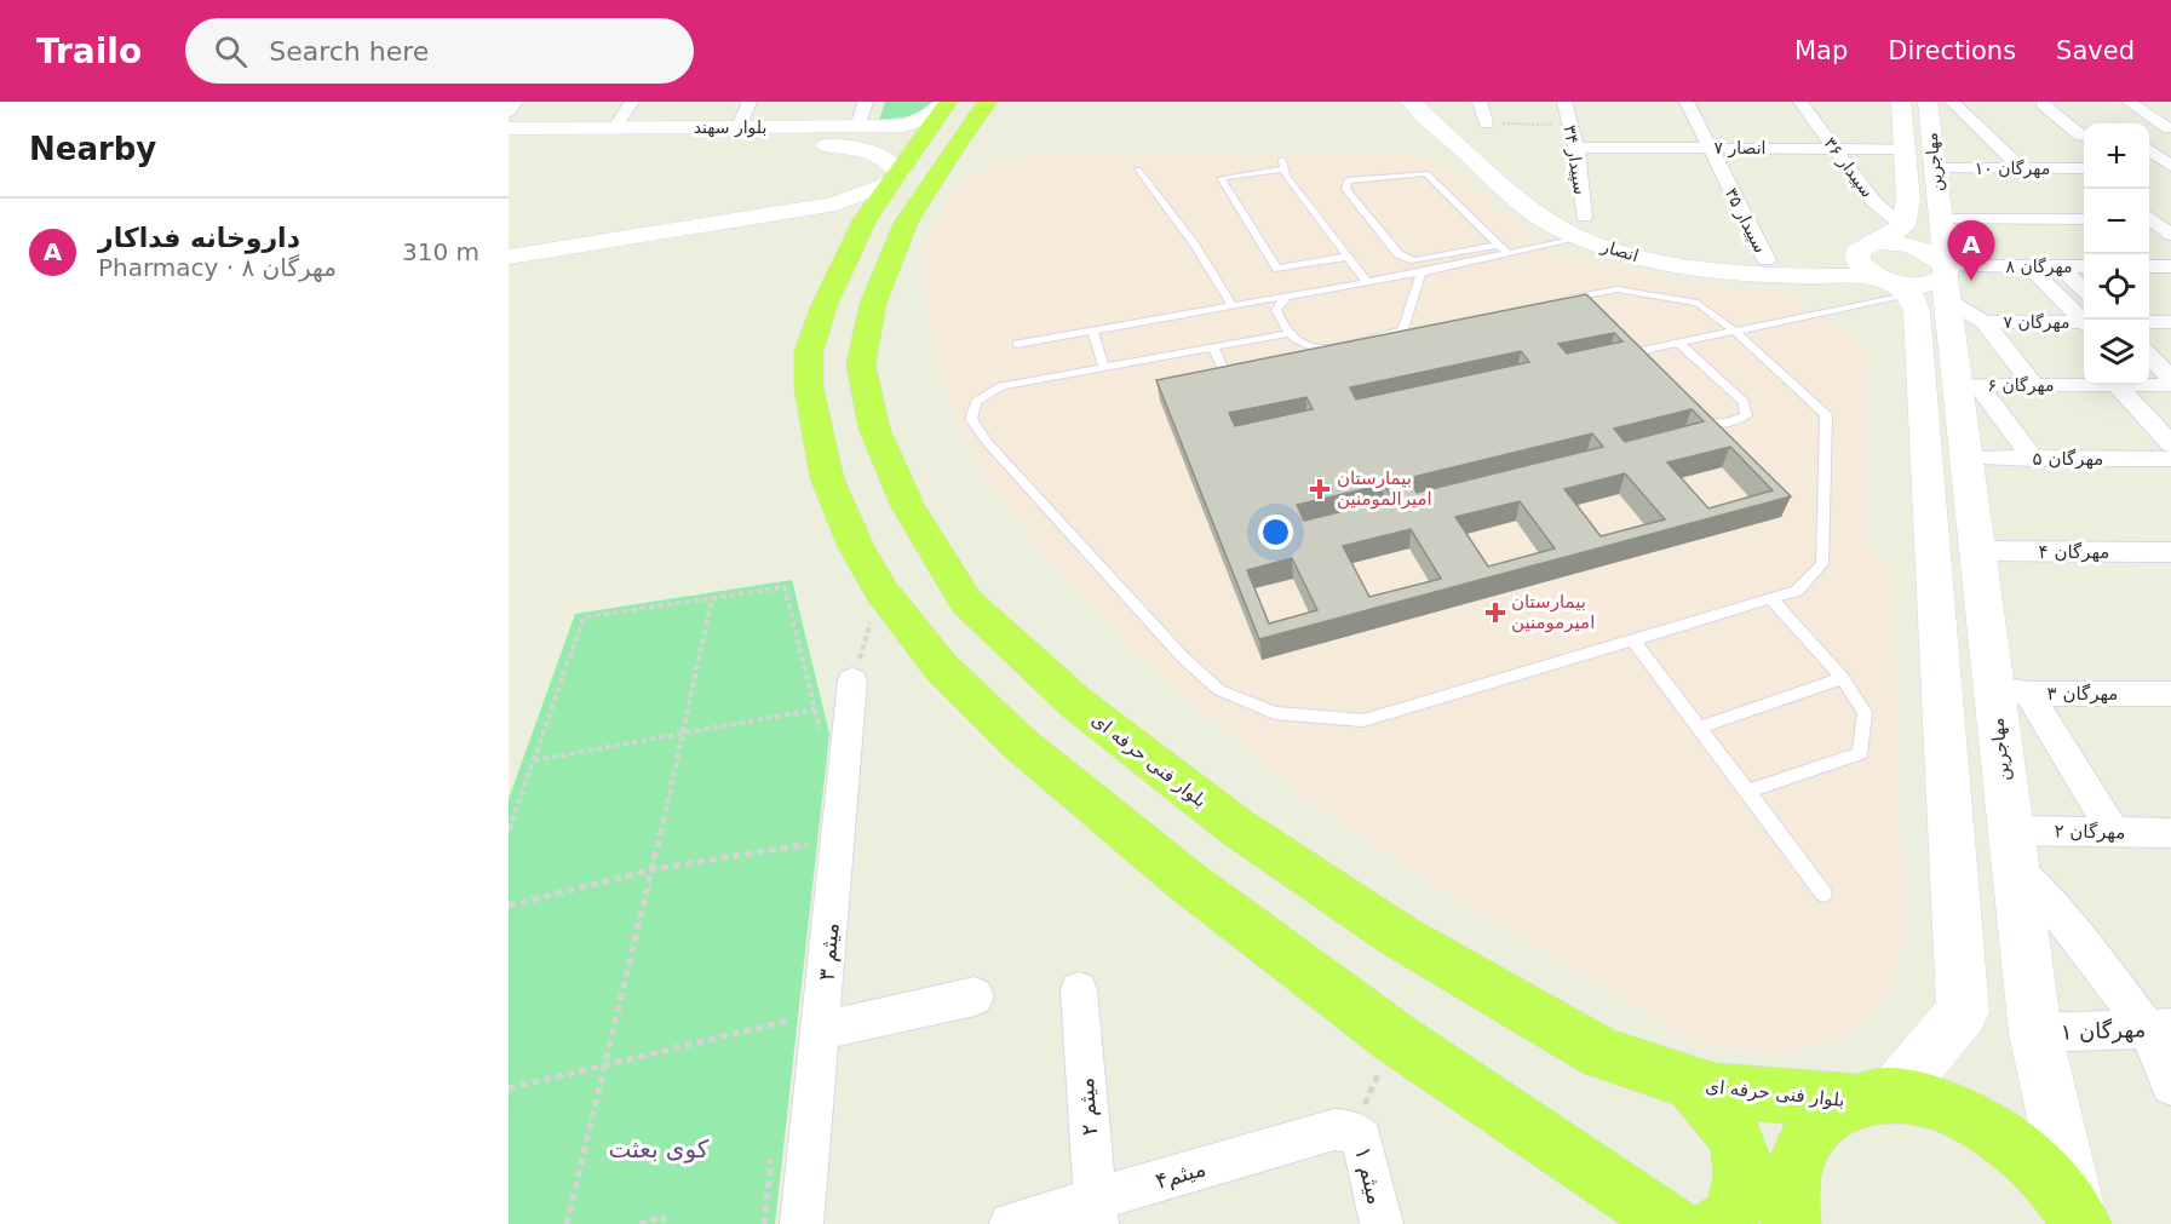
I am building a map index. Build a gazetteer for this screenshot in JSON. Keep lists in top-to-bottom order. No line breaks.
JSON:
{"streets":{"main road":["بلوار سهند","مهاجرین","انصار","بلوار فنی حرفه ای"],"street":["انصار ۷","سپیدار ۳۴","سپیدار ۳۶","مهرگان ۱۰","سپیدار ۳۵","مهرگان ۸","مهرگان ۷","مهرگان ۶","مهرگان ۵","مهرگان ۴","مهرگان ۳","مهرگان ۲","میثم ۳","مهرگان ۱","میثم ۲","میثم۴","میثم ۱"]},"crossings":[["انصار ۷","سپیدار ۳۴"],["انصار ۷","مهاجرین"],["انصار ۷","سپیدار ۳۶"],["انصار ۷","سپیدار ۳۵"],["سپیدار ۳۴","انصار"],["مهاجرین","سپیدار ۳۶"],["مهاجرین","مهرگان ۱۰"],["مهاجرین","انصار"],["مهاجرین","مهرگان ۸"],["مهاجرین","مهرگان ۶"],["مهاجرین","مهرگان ۵"],["مهاجرین","مهرگان ۴"],["مهاجرین","مهرگان ۳"],["مهاجرین","بلوار فنی حرفه ای"],["مهاجرین","مهرگان ۲"],["مهاجرین","مهرگان ۱"],["سپیدار ۳۵","انصار"],["انصار","مهرگان ۸"],["میثم ۲","میثم۴"],["میثم۴","میثم ۱"]],"districts":["کوی بعثت"],"places":{"health":["بیمارستان امیرالمومنین","بیمارستان امیرمومنین"]},"page":{"header":"Trailo","search":"Search here","nav":["Map","Directions","Saved"],"heading":"Nearby","map_buttons":["+","−"],"list":[{"mark":"A","name":"داروخانه فداکار","note":"Pharmacy · مهرگان ۸","value":"310 m"}],"pins":"A"}}
